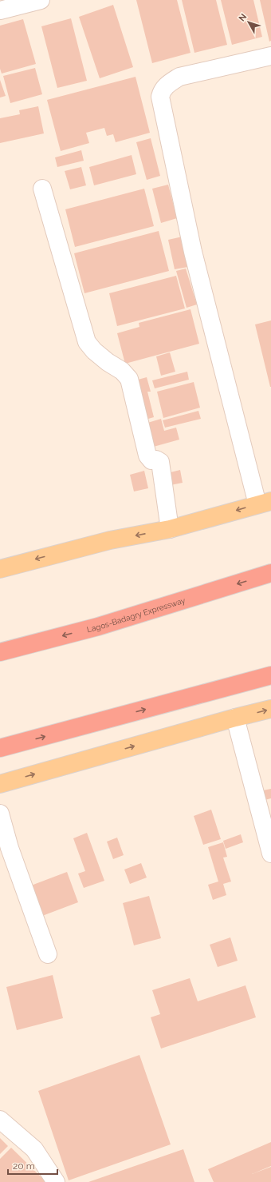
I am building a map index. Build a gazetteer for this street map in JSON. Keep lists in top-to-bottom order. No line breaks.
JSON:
{"streets":{"highway":["Lagos-Badagry Expressway"]},"scale_bar":"20 m","north":"top left"}
